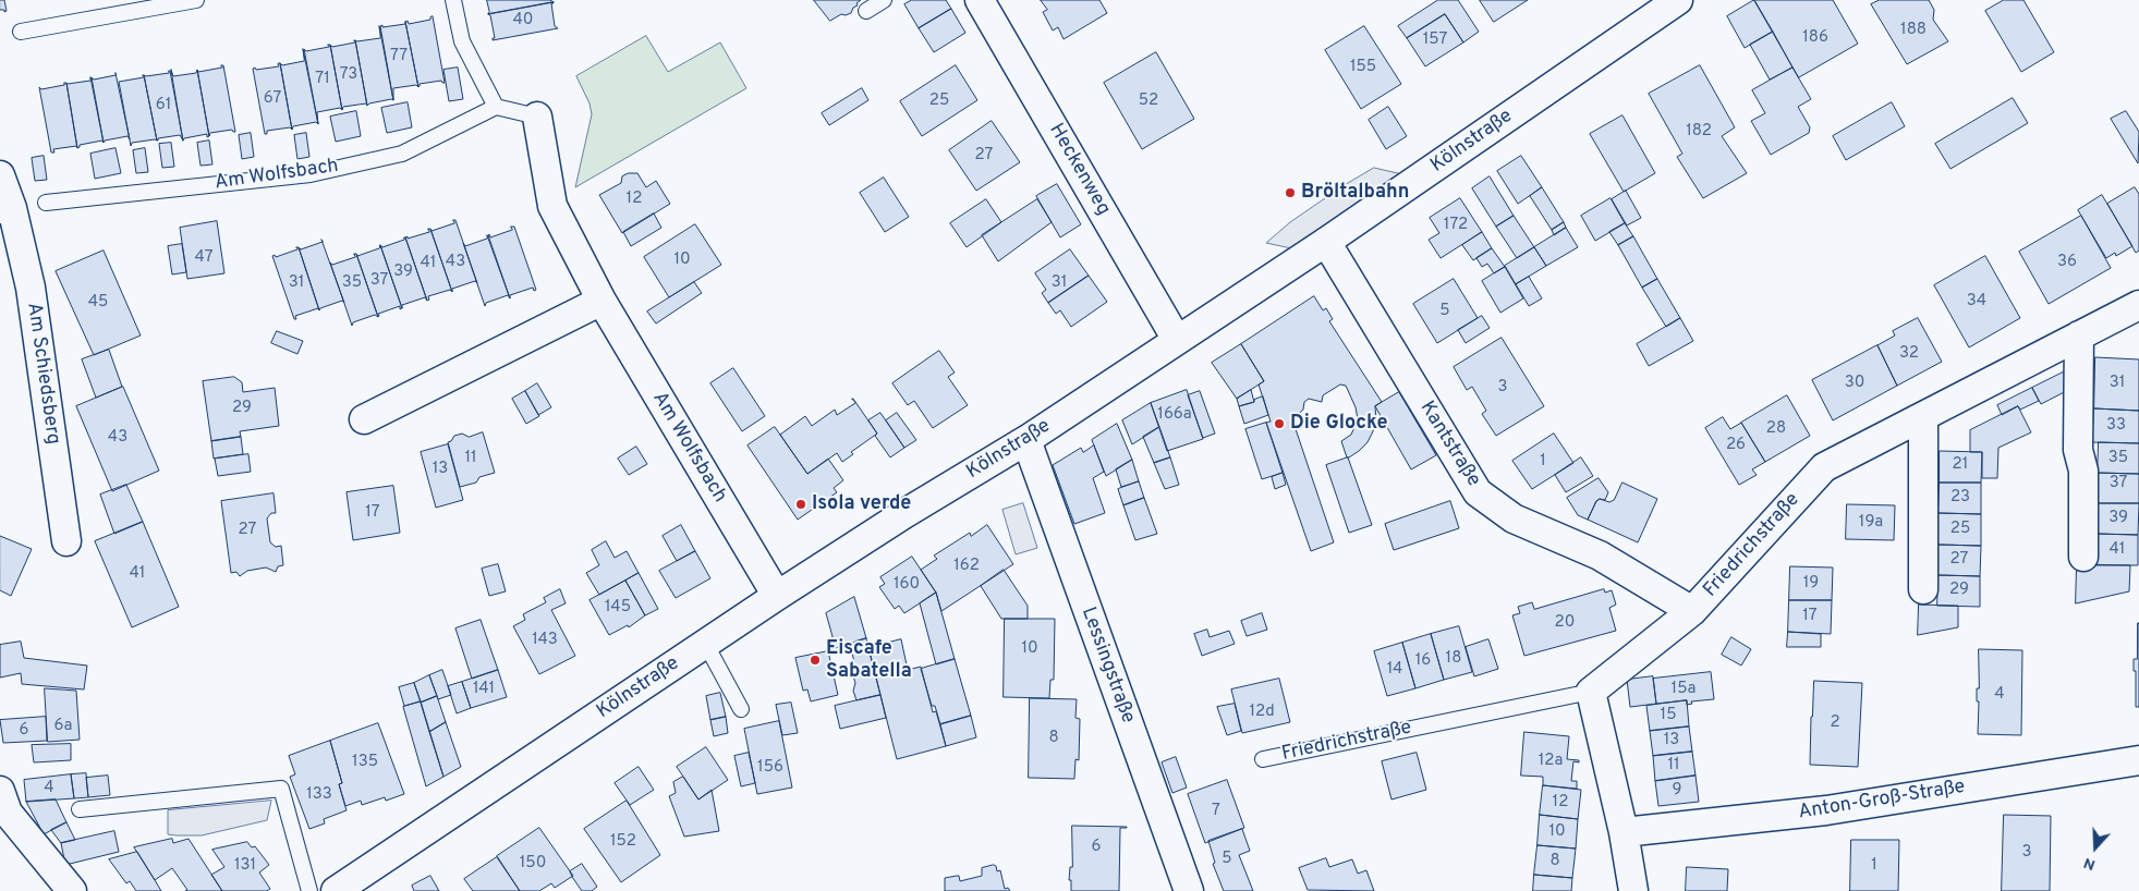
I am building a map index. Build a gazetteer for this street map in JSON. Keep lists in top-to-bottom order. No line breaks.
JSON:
{"streets":{"street":["Kölnstraße","Heckenweg","Am Wolfsbach","Am Schiedsberg","Kantstraße","Friedrichstraße","Lessingstraße","Anton-Groß-Straße"]},"crossings":[["Kölnstraße","Heckenweg"],["Kölnstraße","Am Wolfsbach"],["Kölnstraße","Kantstraße"],["Kölnstraße","Lessingstraße"],["Kantstraße","Friedrichstraße"]],"places":["Bröltalbahn","Die Glocke","Isola verde","Eiscafe Sabatella"],"house_numbers":["40","188","186","157","77","155","73","71","67","25","52","61","182","27","12","172","47","10","43","36","41","39","37","31","35","31","34","45","5","32","30","31","3","29","166a","33","28","43","26","11","35","1","21","13","37","23","17","39","19a","25","27","41","27","162","41","19","160","29","145","17","20","143","10","18","16","14","141","15a","4","12d","15","2","6a","6","8","13","12a","135","11","156","4","9","133","12","7","10","152","6","3","5","8","150","131","1"],"north":"bottom"}
